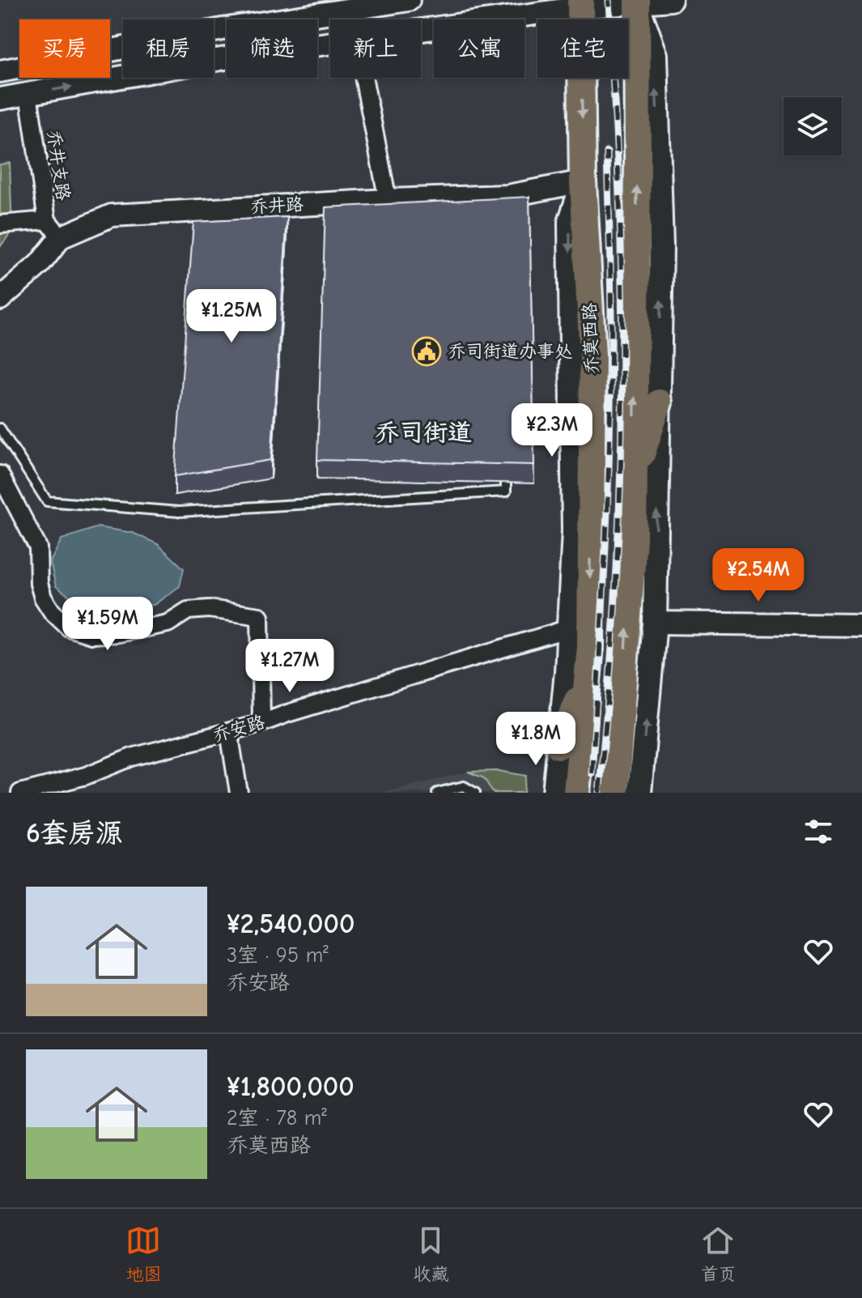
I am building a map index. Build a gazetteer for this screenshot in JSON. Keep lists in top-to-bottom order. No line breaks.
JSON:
{"streets":{"main road":["乔莫西路"],"street":["乔井支路","乔井路","乔安路"]},"crossings":[["乔井支路","乔井路"],["乔井路","乔莫西路"]],"districts":["乔司街道"],"places":{"public building":["乔司街道办事处"]},"page":{"chip":["买房","租房","筛选","新上","公寓","住宅"],"price":["¥1.25M","¥2.3M","¥2.54M","¥1.59M","¥1.27M","¥1.8M"],"heading":"6套房源","list":[{"name":"¥2,540,000","note":"3室 · 95 m² · 乔安路"},{"name":"¥1,800,000","note":"2室 · 78 m² · 乔莫西路"}],"tabs":["地图","收藏","首页"]}}
